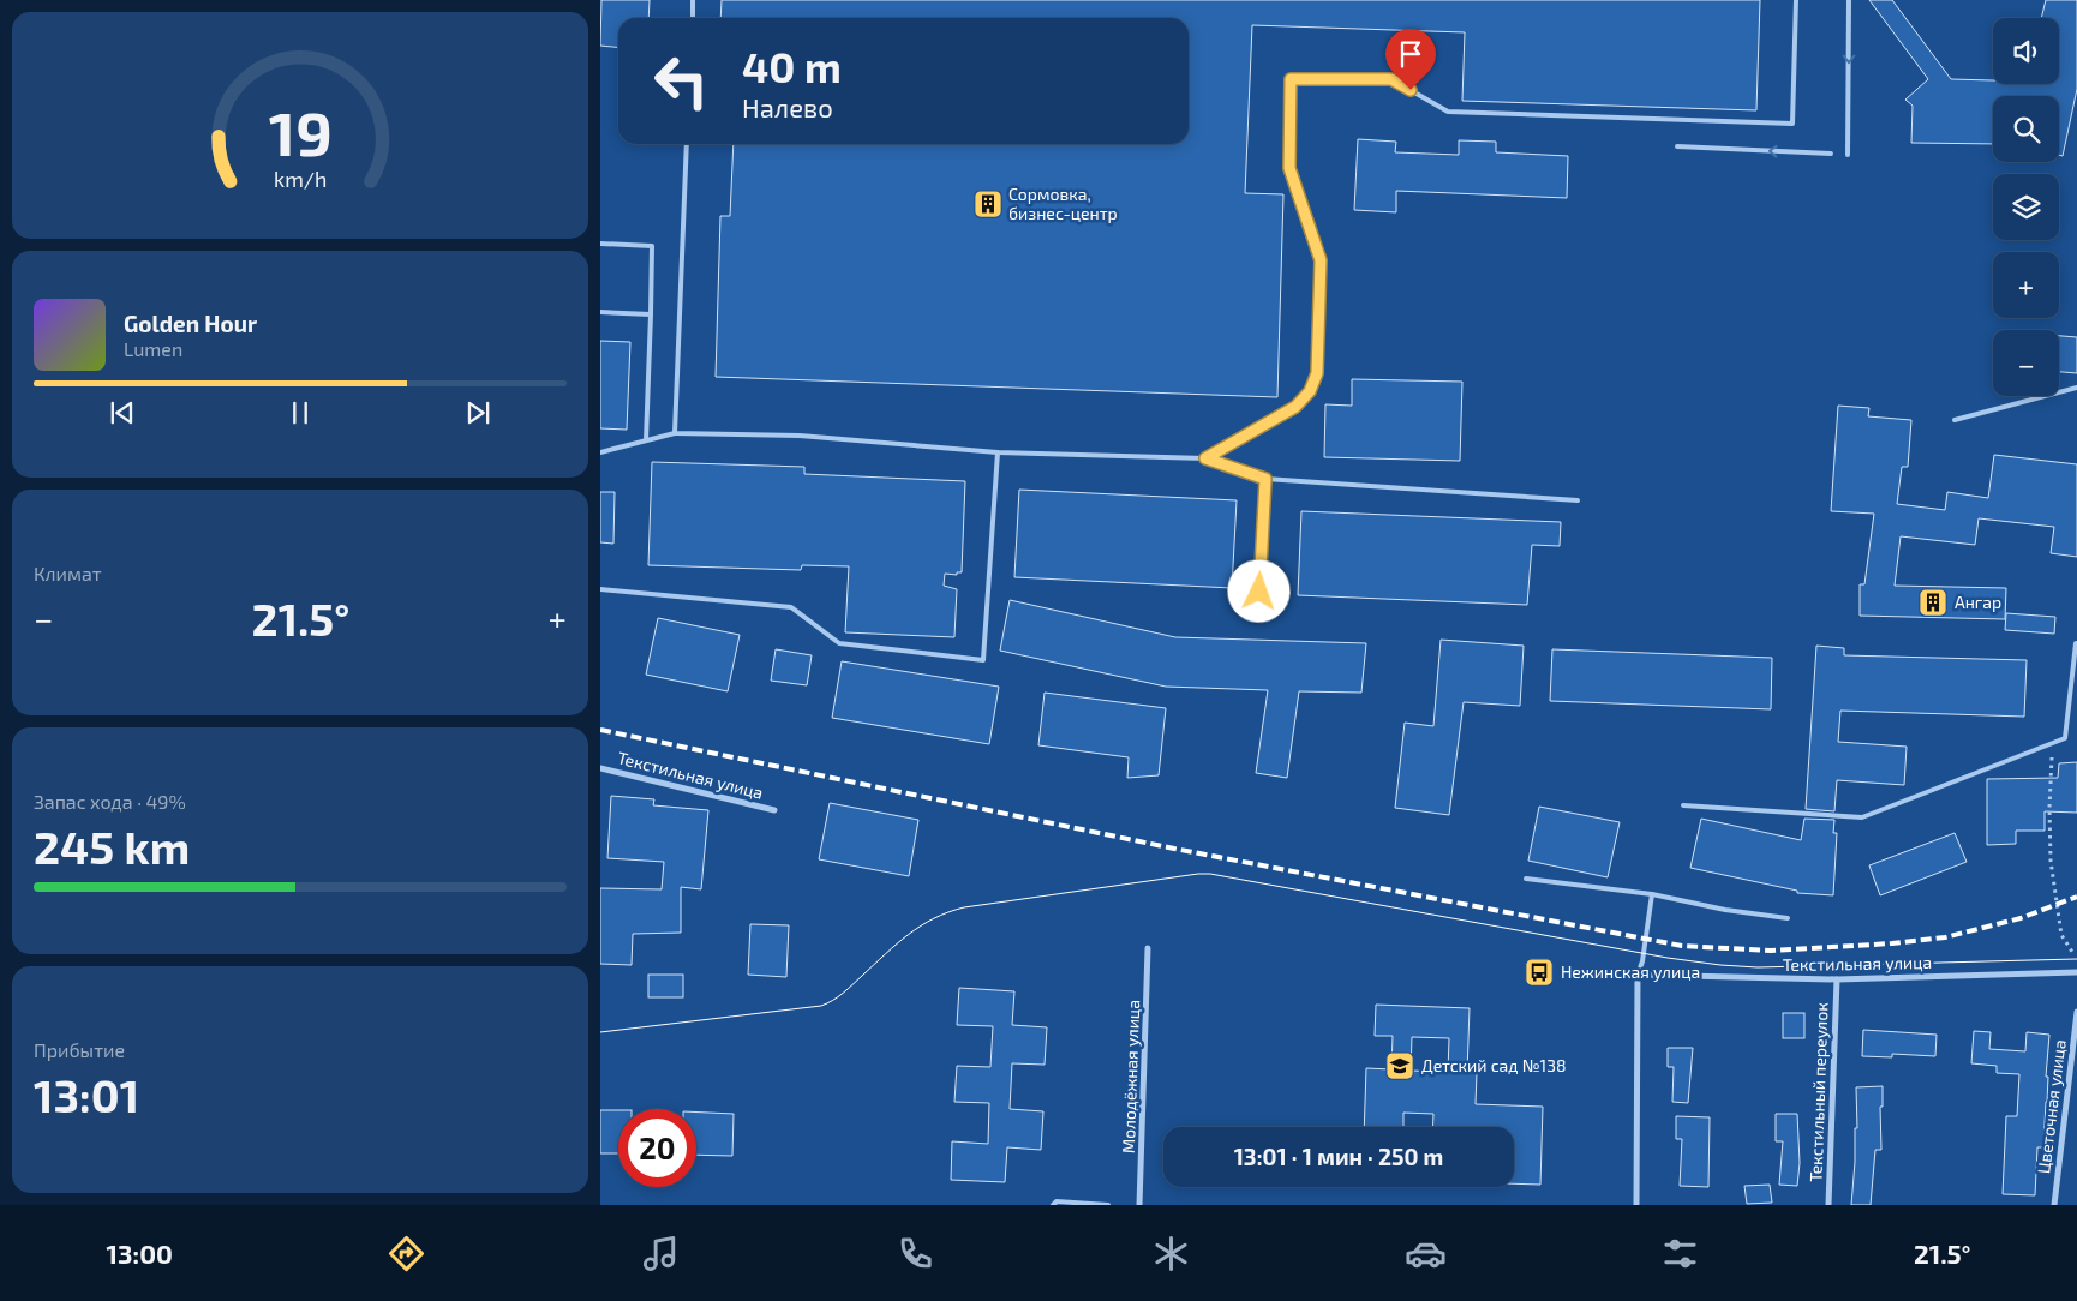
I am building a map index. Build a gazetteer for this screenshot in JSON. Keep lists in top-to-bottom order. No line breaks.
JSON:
{"streets":{"street":["Текстильная улица","Молодёжная улица","Текстильный переулок","Цветочная улица"]},"crossings":[["Текстильная улица","Текстильный переулок"]],"places":{"building":["Сормовка, бизнес-центр","Ангар"],"bus stop":["Нежинская улица"],"school or university":["Детский сад №138"]},"page":{"map_buttons":["+","−"],"turn":["40 m","Налево"],"song":["Golden Hour","Lumen"],"tile":["Климат",["Запас хода · 49%","245 km"],["Прибытие","13:01"]],"heat":["−","21.5°","+"],"limit":"20","trip":"13:01 · 1 мин · 250 m","tabs":["13:00","21.5°"],"gauge":["19","km/h"]}}
